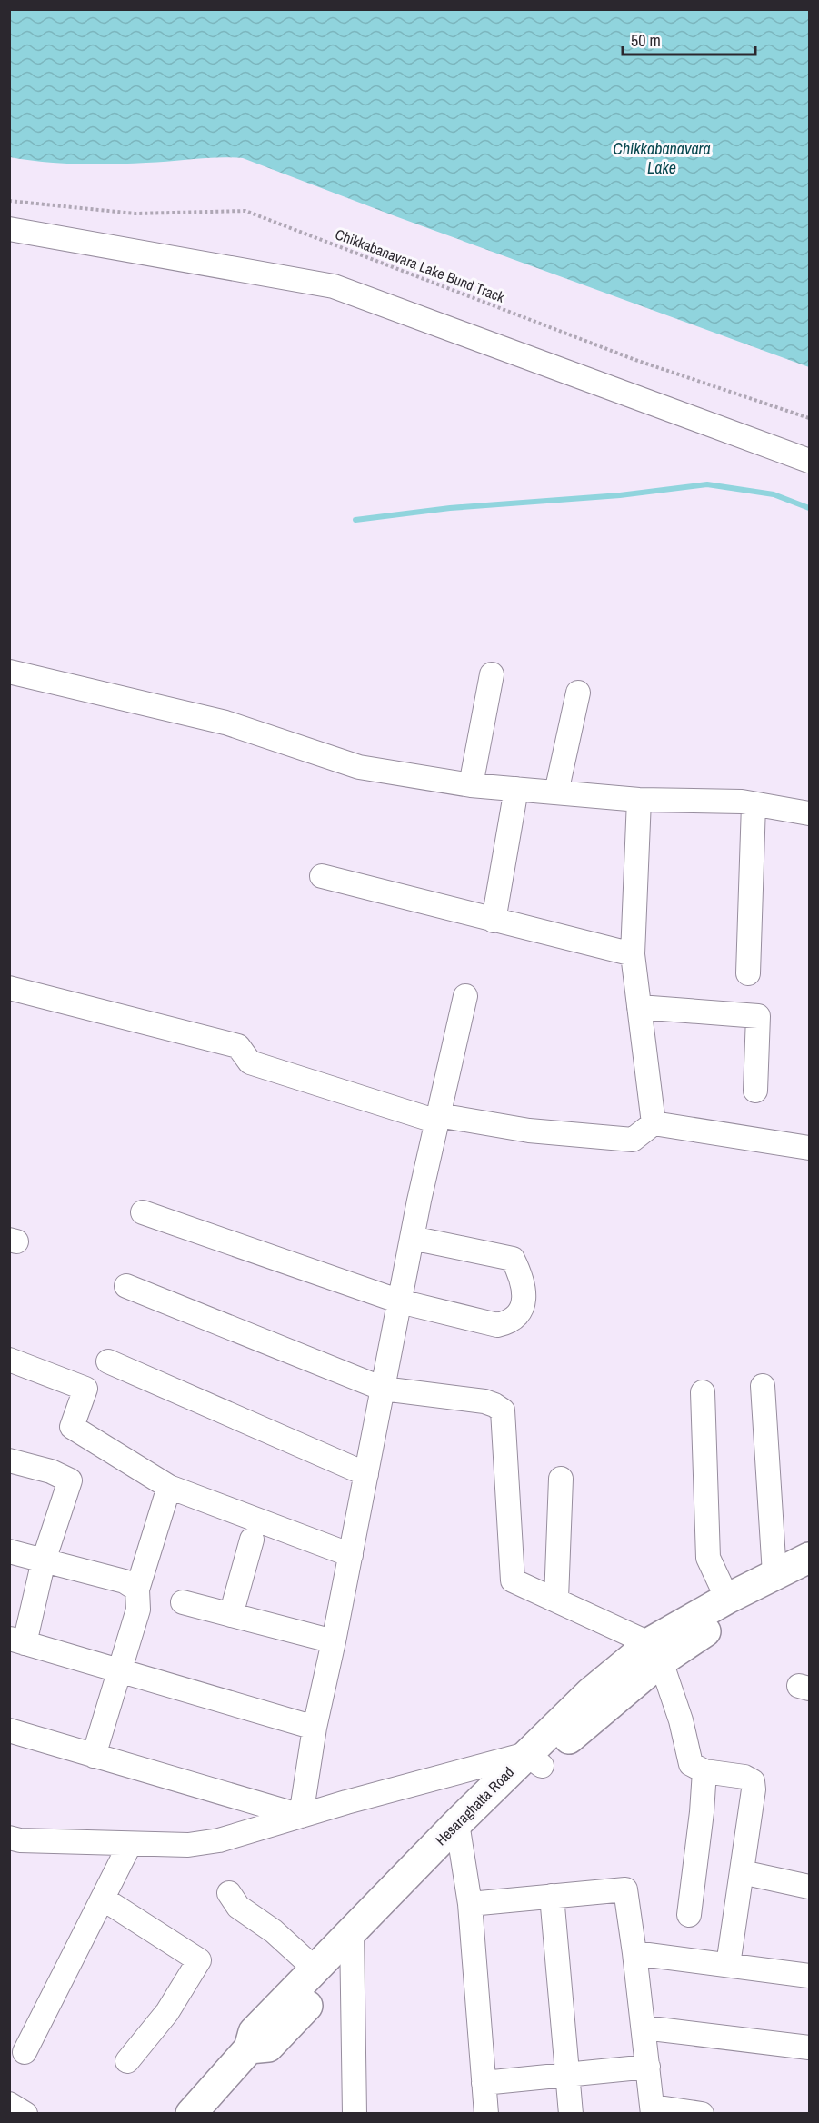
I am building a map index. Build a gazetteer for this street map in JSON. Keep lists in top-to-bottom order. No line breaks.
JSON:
{"streets":{"path":["Chikkabanavara Lake Bund Track"]},"water":["Chikkabanavara Lake"],"scale_bar":"50 m"}
